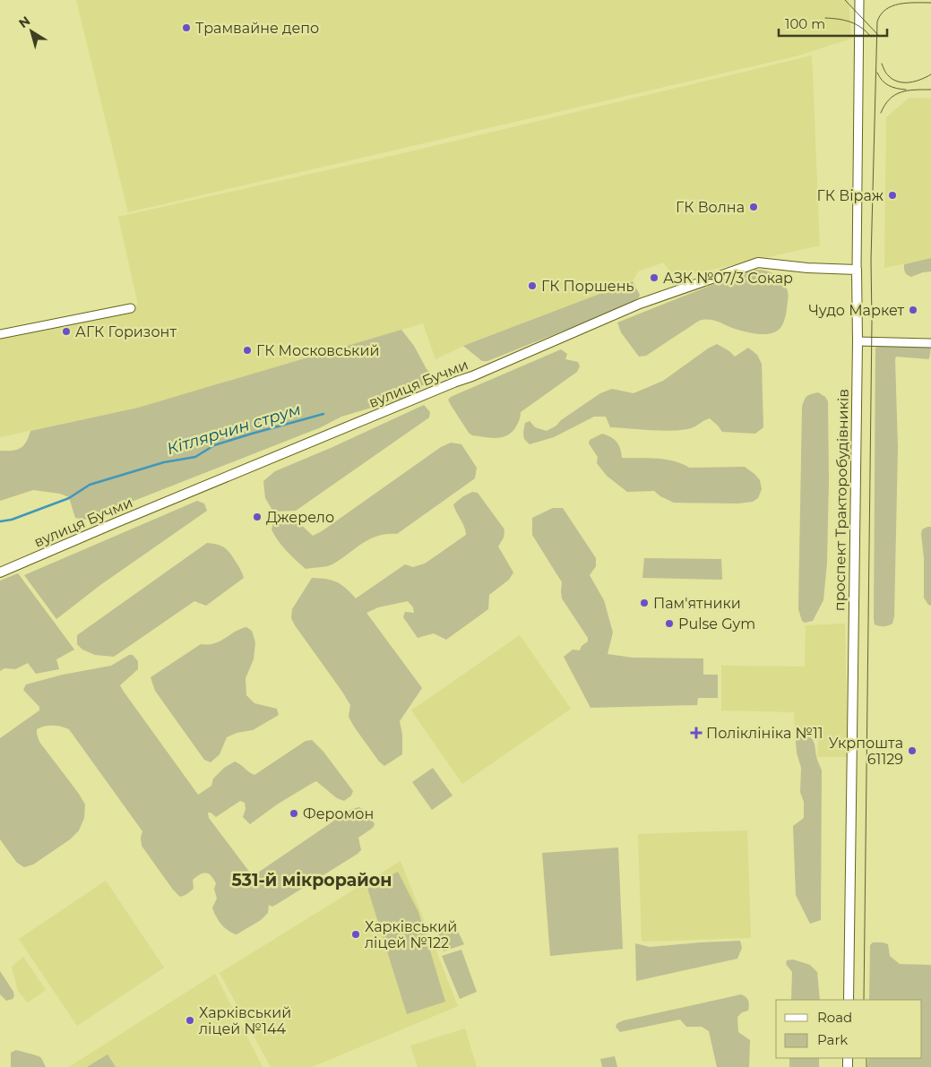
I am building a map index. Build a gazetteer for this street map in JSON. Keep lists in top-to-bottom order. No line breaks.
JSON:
{"streets":{"street":["вулиця Бучми","проспект Тракторобудівників"]},"crossings":[["вулиця Бучми","проспект Тракторобудівників"]],"districts":["531-й мікрорайон"],"water":["Кітлярчин струм"],"places":{"other":["Трамвайне депо","ГК Віраж","ГК Волна","АЗК №07/3 Сокар","ГК Поршень","Чудо Маркет","АГК Горизонт","ГК Московський","Джерело","Пам'ятники","Pulse Gym","Укрпошта 61129","Феромон","Харківський ліцей №122","Харківський ліцей №144"],"health":["Поліклініка №11"]},"legend":["Road","Park"],"scale_bar":"100 m","north":"top left"}
